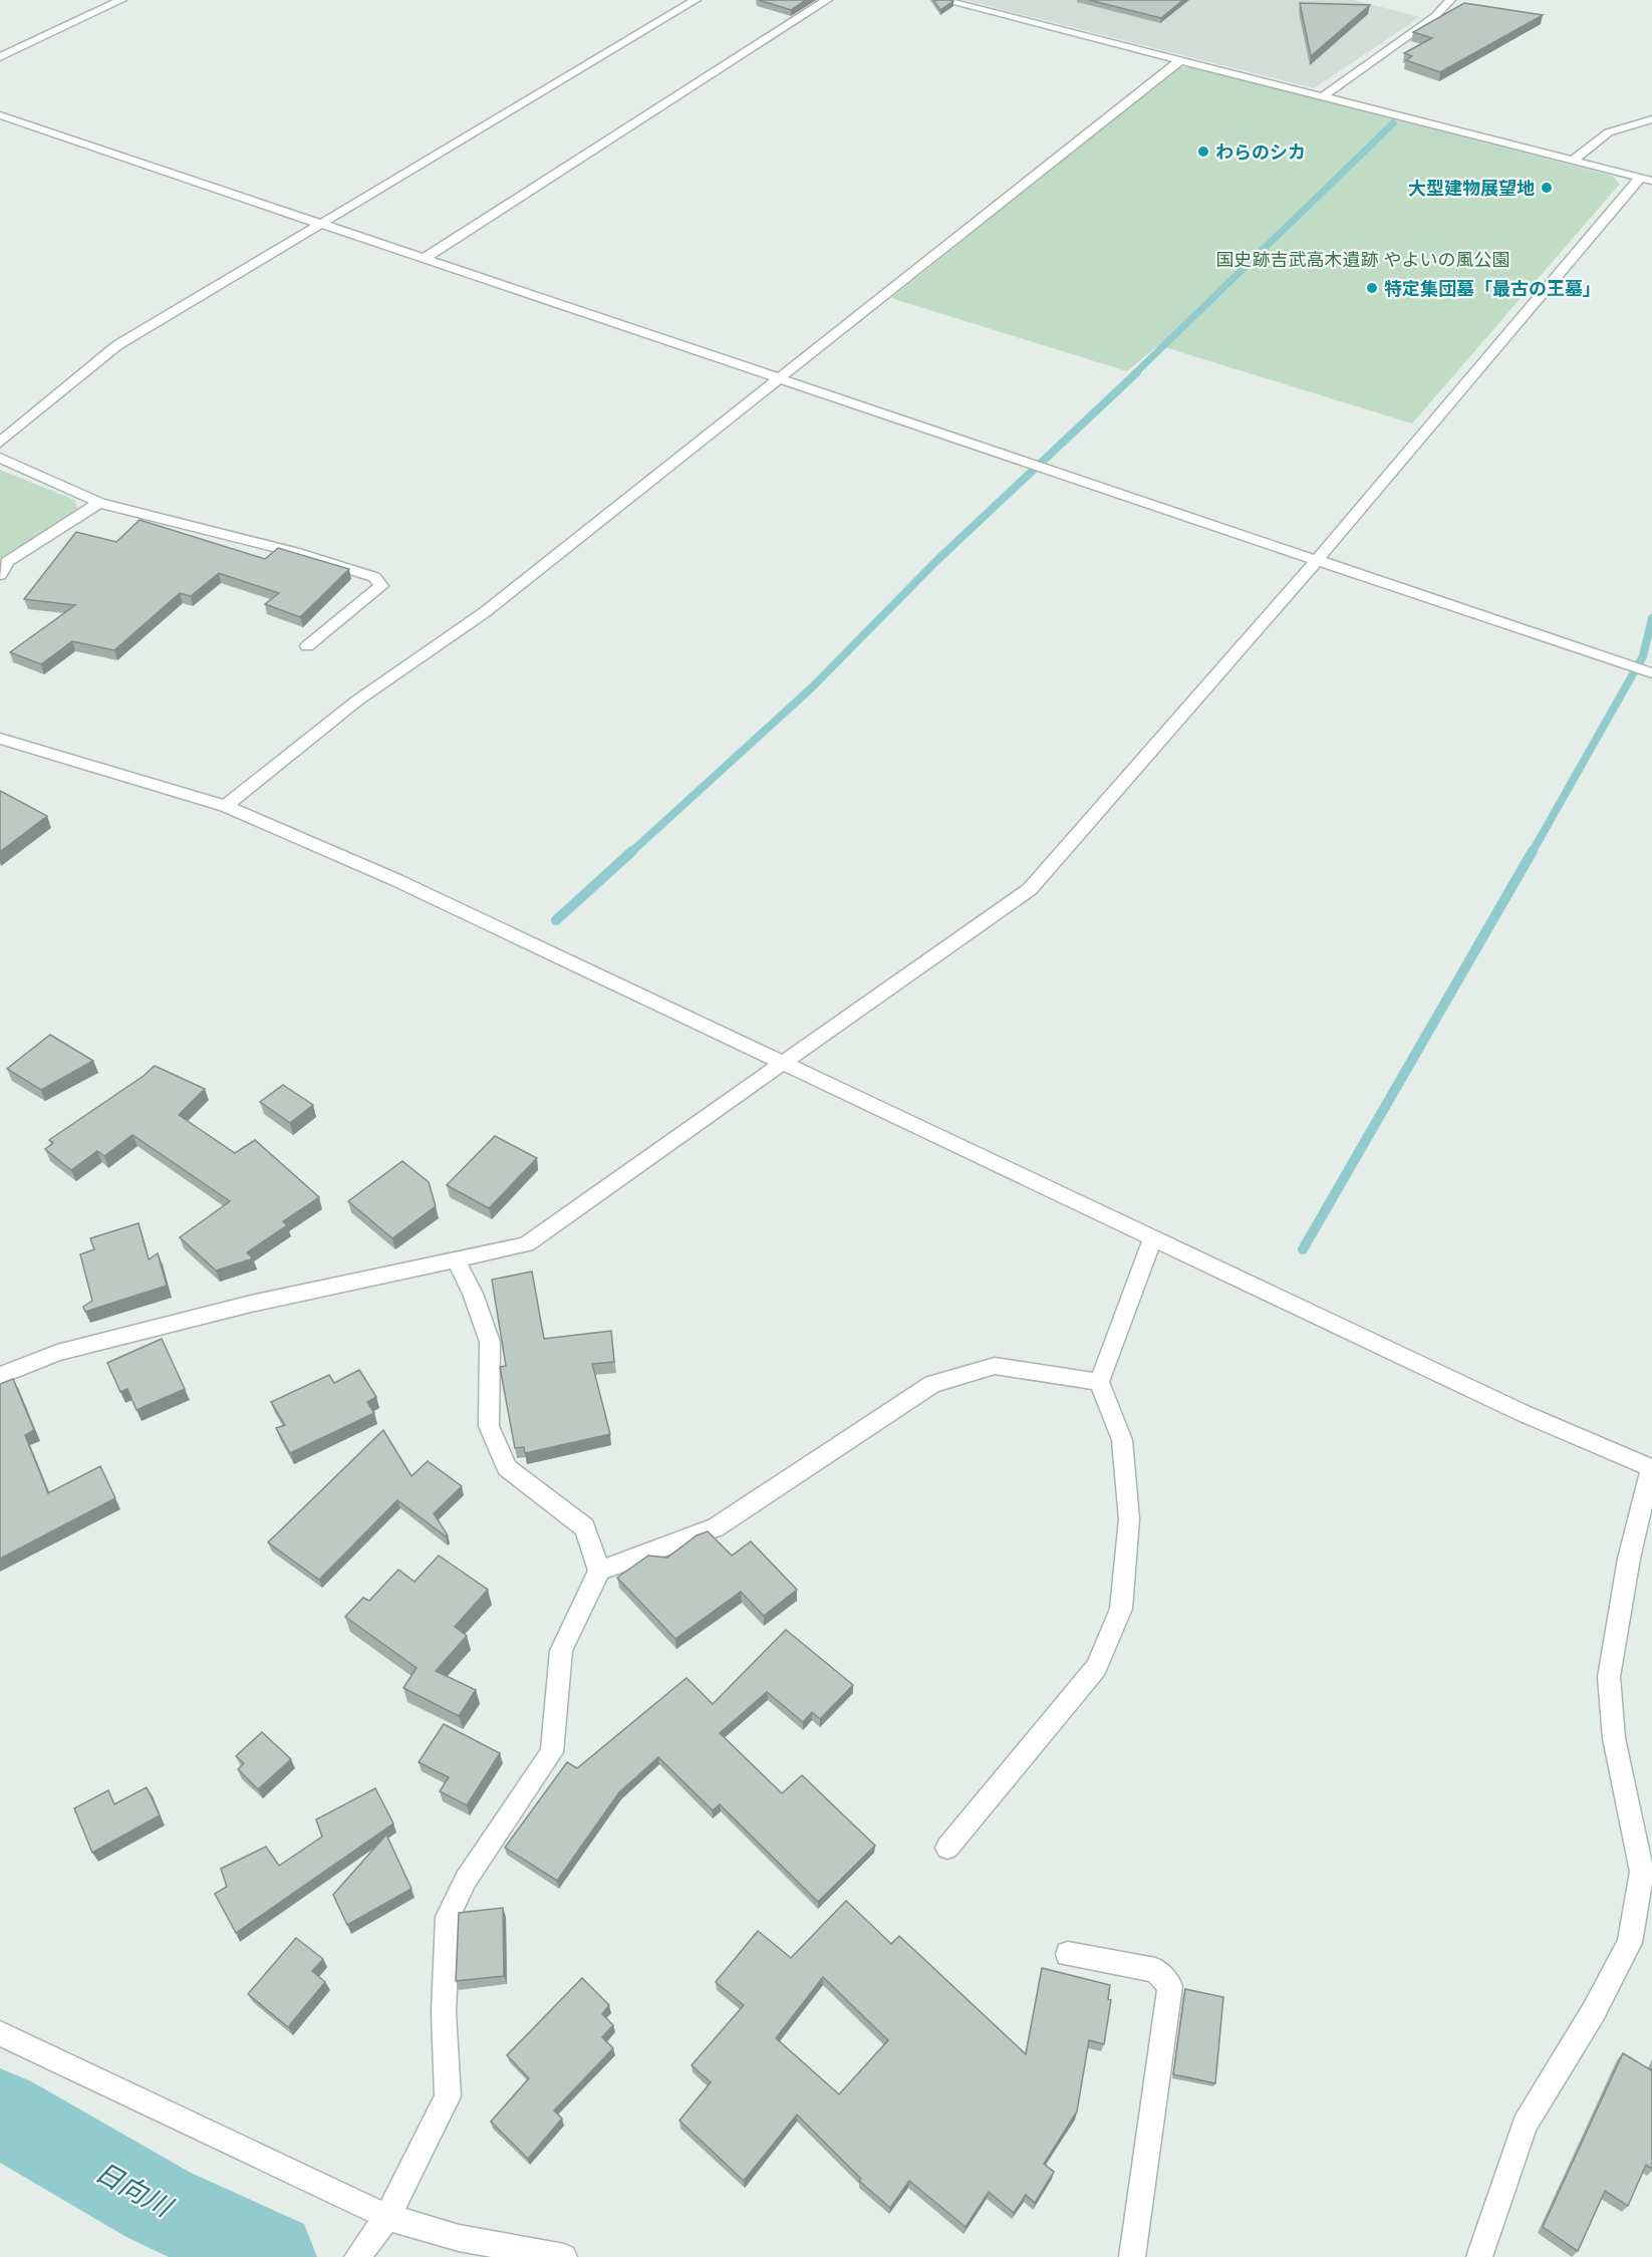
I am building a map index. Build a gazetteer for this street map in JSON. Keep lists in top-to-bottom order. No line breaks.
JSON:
{"water":["日向川"],"parks":["国史跡吉武高木遺跡 やよいの風公園"],"places":["わらのシカ","大型建物展望地","特定集団墓「最古の王墓」"]}
